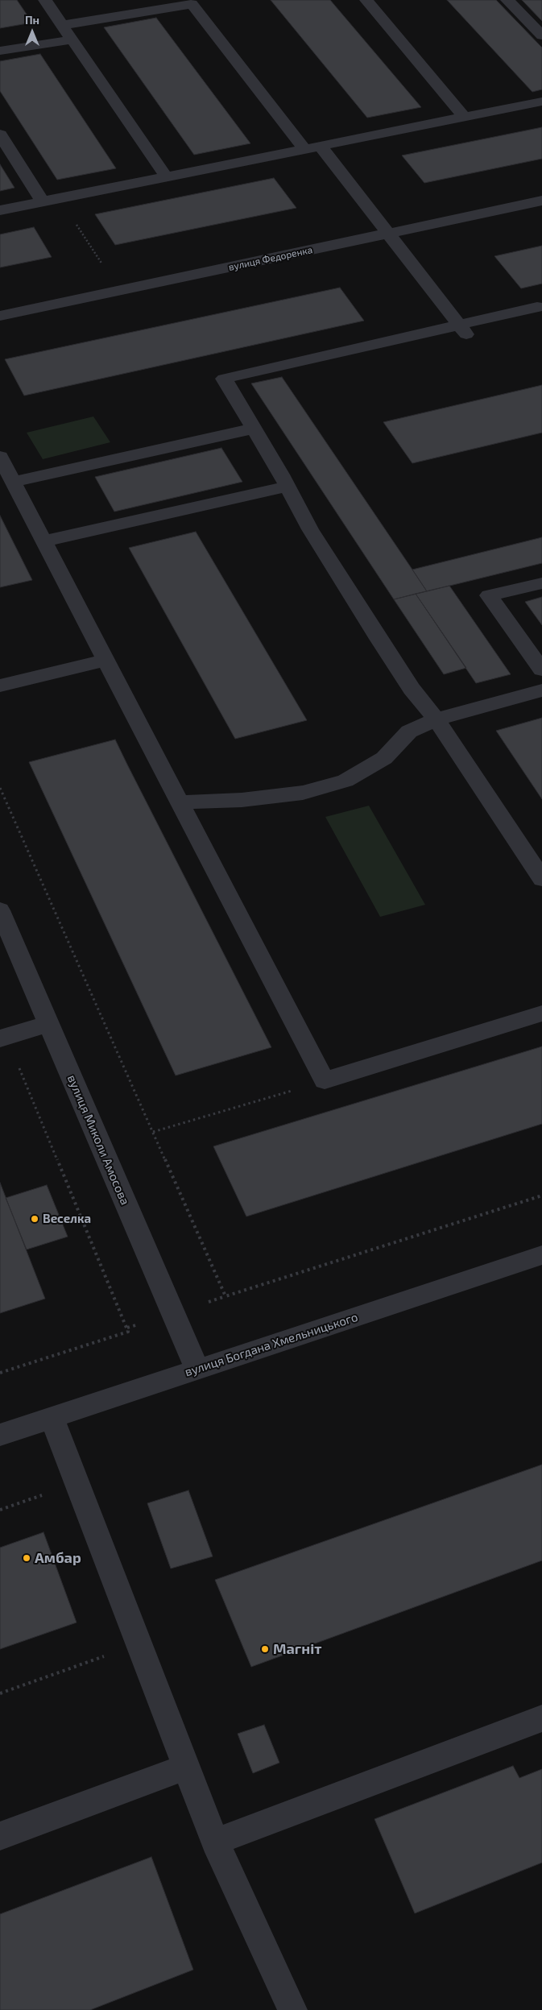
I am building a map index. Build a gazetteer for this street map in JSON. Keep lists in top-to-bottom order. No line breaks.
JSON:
{"streets":{"street":["вулиця Федоренка","вулиця Миколи Амосова","вулиця Богдана Хмельницького"]},"crossings":[["вулиця Миколи Амосова","вулиця Богдана Хмельницького"]],"places":["Веселка","Амбар","Магніт"],"north":"top"}
